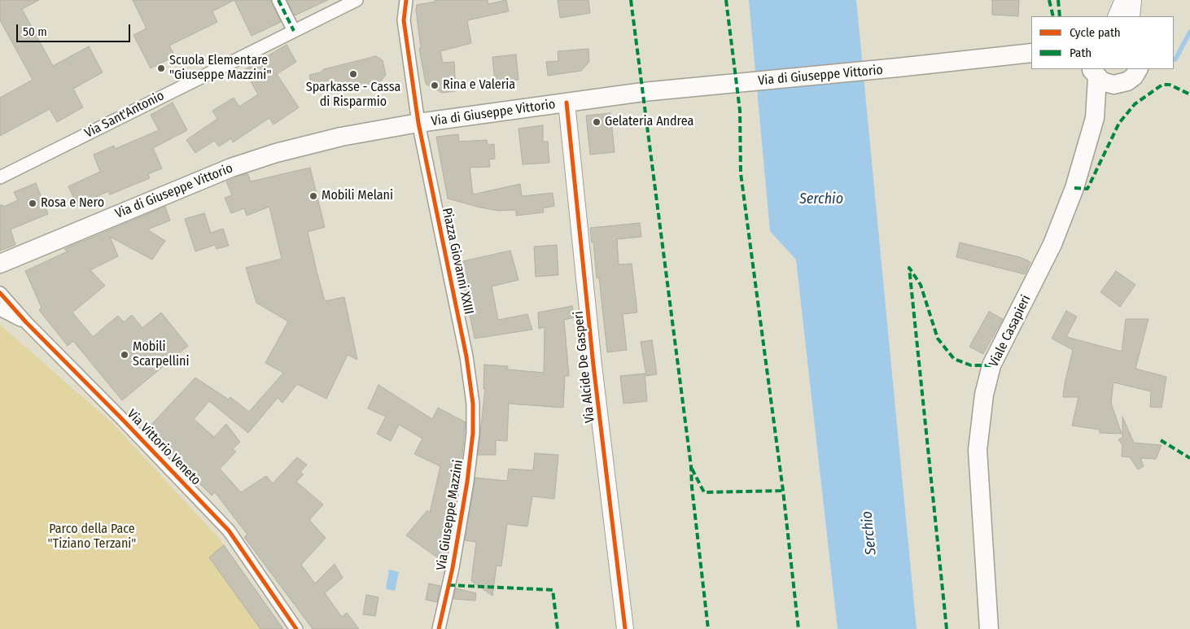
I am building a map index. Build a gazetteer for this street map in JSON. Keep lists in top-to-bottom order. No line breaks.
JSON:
{"streets":{"main road":["Via di Giuseppe Vittorio","Viale Casapieri"],"street":["Via Sant'Antonio","Piazza Giovanni XXIII","Via Alcide De Gasperi","Via Vittorio Veneto","Via Giuseppe Mazzini"]},"crossings":[["Via di Giuseppe Vittorio","Piazza Giovanni XXIII"],["Via di Giuseppe Vittorio","Via Alcide De Gasperi"],["Piazza Giovanni XXIII","Via Giuseppe Mazzini"]],"water":["Serchio"],"parks":["Parco della Pace \"Tiziano Terzani\""],"places":["Scuola Elementare \"Giuseppe Mazzini\"","Sparkasse - Cassa di Risparmio","Rina e Valeria","Gelateria Andrea","Mobili Melani","Rosa e Nero","Mobili Scarpellini"],"legend":["Cycle path","Path"],"scale_bar":"50 m"}
